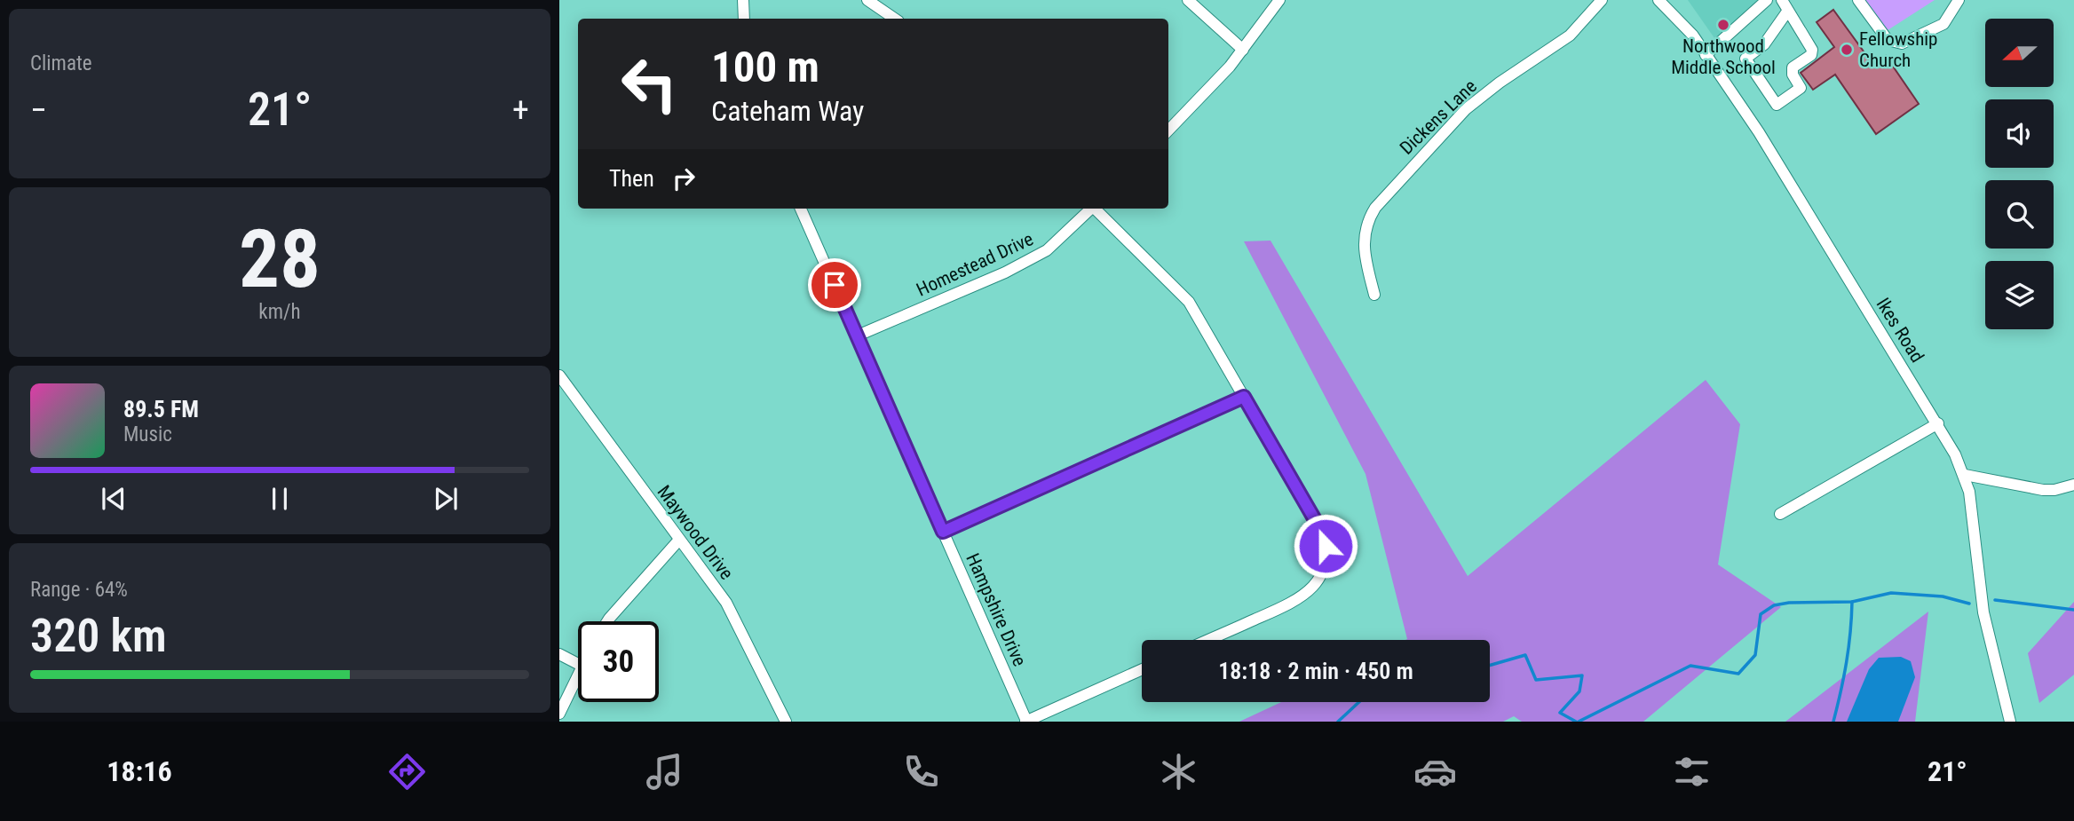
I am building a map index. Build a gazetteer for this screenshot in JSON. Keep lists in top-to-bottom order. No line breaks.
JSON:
{"streets":{"street":["Dickens Lane","Homestead Drive","Ikes Road","Maywood Drive","Hampshire Drive"]},"crossings":[["Homestead Drive","Hampshire Drive"]],"places":["Northwood Middle School","Fellowship Church"],"north":"left","page":{"tile":["Climate",["28","km/h"],["Range · 64%","320 km"]],"turn":["100 m","Cateham Way"],"heat":["−","21°","+"],"then":"Then","song":["89.5 FM","Music"],"limit":"30","trip":"18:18 · 2 min · 450 m","tabs":["18:16","21°"]}}
